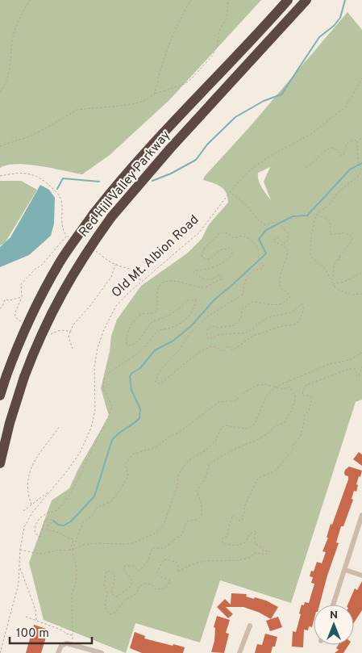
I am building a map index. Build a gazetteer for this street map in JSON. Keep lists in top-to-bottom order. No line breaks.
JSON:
{"streets":{"highway":["Red Hill Valley Parkway"],"path":["Old Mt. Albion Road"]},"scale_bar":"100 m","north":"top"}
